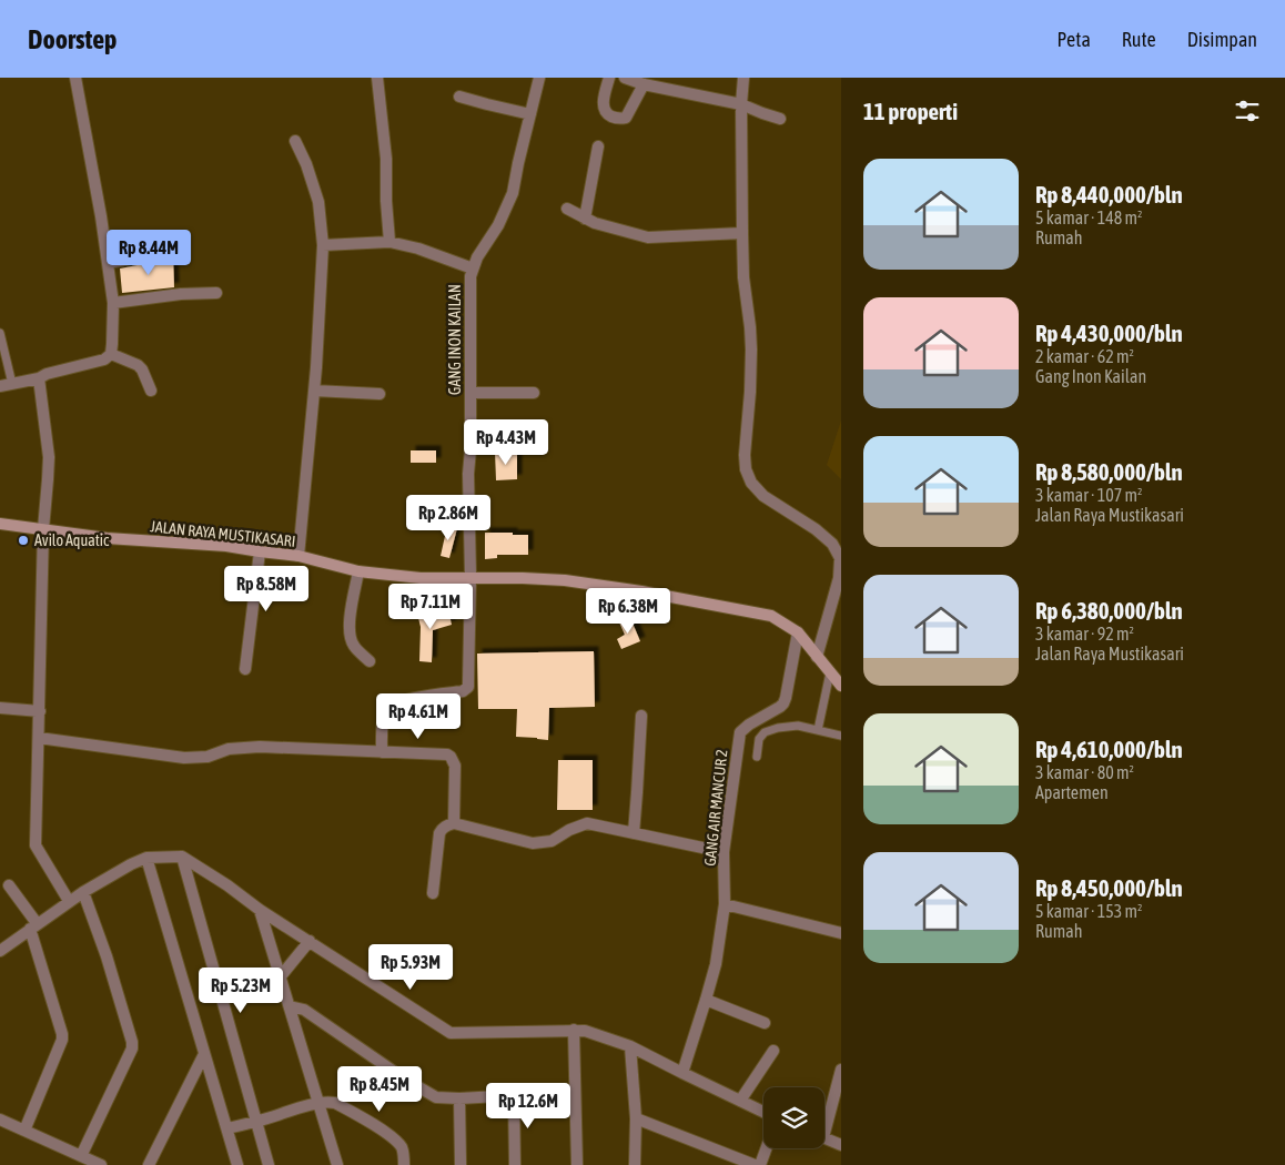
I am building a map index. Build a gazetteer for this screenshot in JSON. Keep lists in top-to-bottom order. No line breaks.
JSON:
{"streets":{"main road":["JALAN RAYA MUSTIKASARI"],"street":["GANG INON KAILAN","GANG AIR MANCUR 2"]},"crossings":[["GANG INON KAILAN","JALAN RAYA MUSTIKASARI"],["JALAN RAYA MUSTIKASARI","GANG AIR MANCUR 2"]],"places":["Avilo Aquatic"],"page":{"header":"Doorstep","nav":["Peta","Rute","Disimpan"],"heading":"11 properti","list":[{"name":"Rp 8,440,000/bln","note":"5 kamar · 148 m² · Rumah"},{"name":"Rp 4,430,000/bln","note":"2 kamar · 62 m² · Gang Inon Kailan"},{"name":"Rp 8,580,000/bln","note":"3 kamar · 107 m² · Jalan Raya Mustikasari"},{"name":"Rp 6,380,000/bln","note":"3 kamar · 92 m² · Jalan Raya Mustikasari"},{"name":"Rp 4,610,000/bln","note":"3 kamar · 80 m² · Apartemen"},{"name":"Rp 8,450,000/bln","note":"5 kamar · 153 m² · Rumah"}],"price":["Rp 8.44M","Rp 4.43M","Rp 2.86M","Rp 8.58M","Rp 7.11M","Rp 6.38M","Rp 4.61M","Rp 5.93M","Rp 5.23M","Rp 8.45M","Rp 12.6M"]}}
